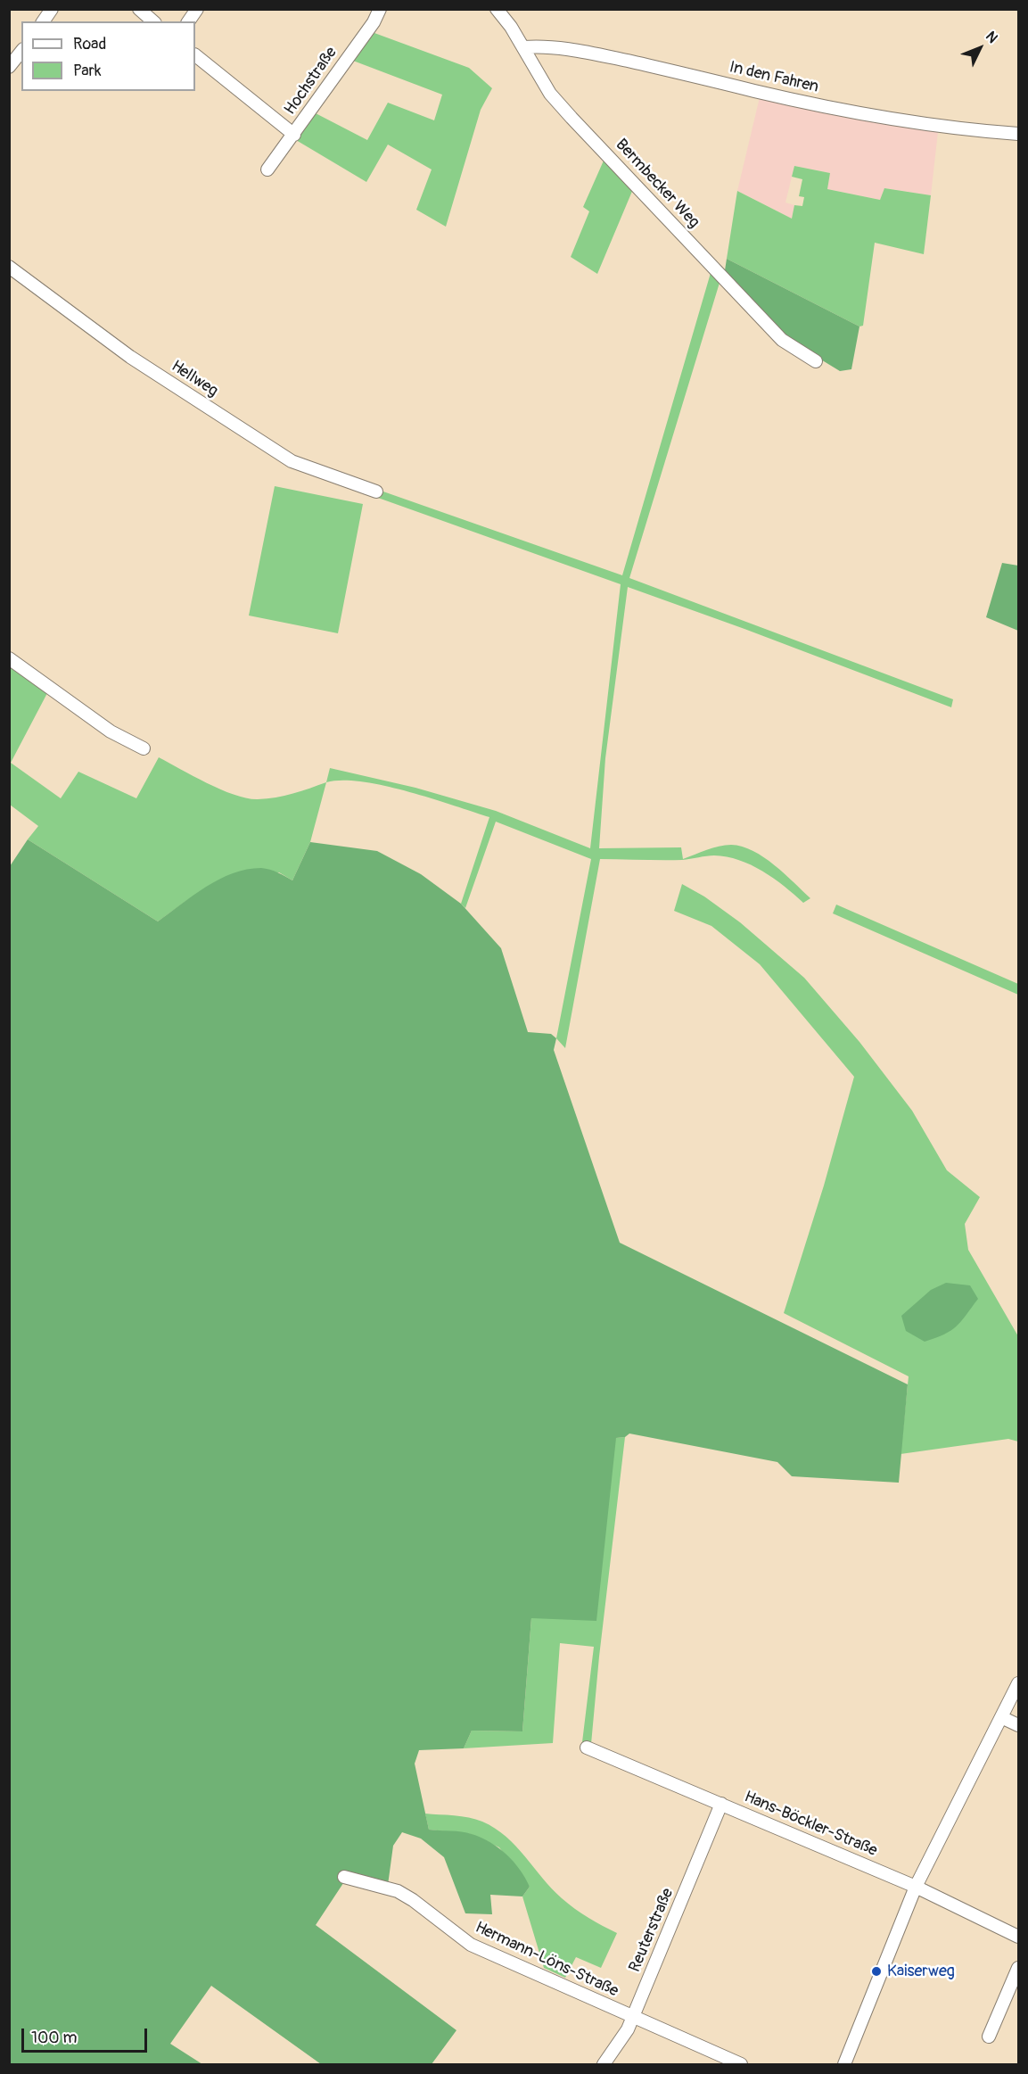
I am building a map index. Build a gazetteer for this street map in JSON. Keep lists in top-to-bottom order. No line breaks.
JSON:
{"streets":{"street":["In den Fahren","Hochstraße","Bermbecker Weg","Hellweg","Hans-Böckler-Straße","Reuterstraße","Hermann-Löns-Straße"]},"crossings":[["In den Fahren","Bermbecker Weg"],["Hans-Böckler-Straße","Reuterstraße"],["Reuterstraße","Hermann-Löns-Straße"]],"places":["Kaiserweg"],"legend":["Road","Park"],"scale_bar":"100 m","north":"top right"}
